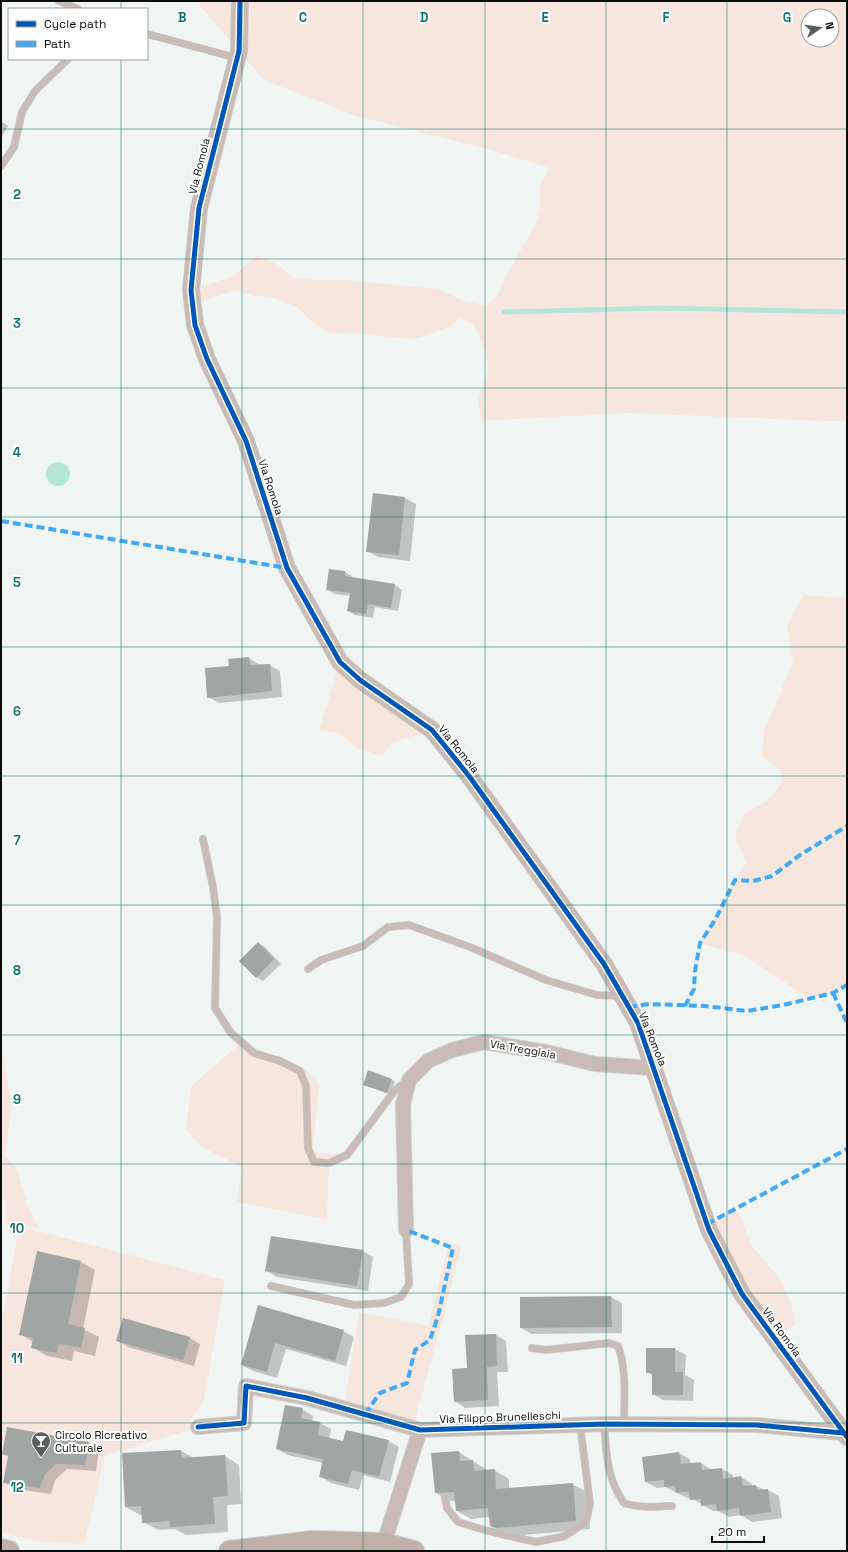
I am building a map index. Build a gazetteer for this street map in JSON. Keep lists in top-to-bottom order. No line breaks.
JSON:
{"streets":{"street":["Via Romola","Via Treggiaia","Via Filippo Brunelleschi"]},"crossings":[["Via Romola","Via Treggiaia"],["Via Romola","Via Filippo Brunelleschi"]],"places":{"bar":["Circolo Ricreativo Culturale"]},"legend":["Cycle path","Path"],"scale_bar":"20 m","north":"right","grid":{"columns":["B","C","D","E","F","G"],"rows":["2","3","4","5","6","7","8","9","10","11","12"]}}
